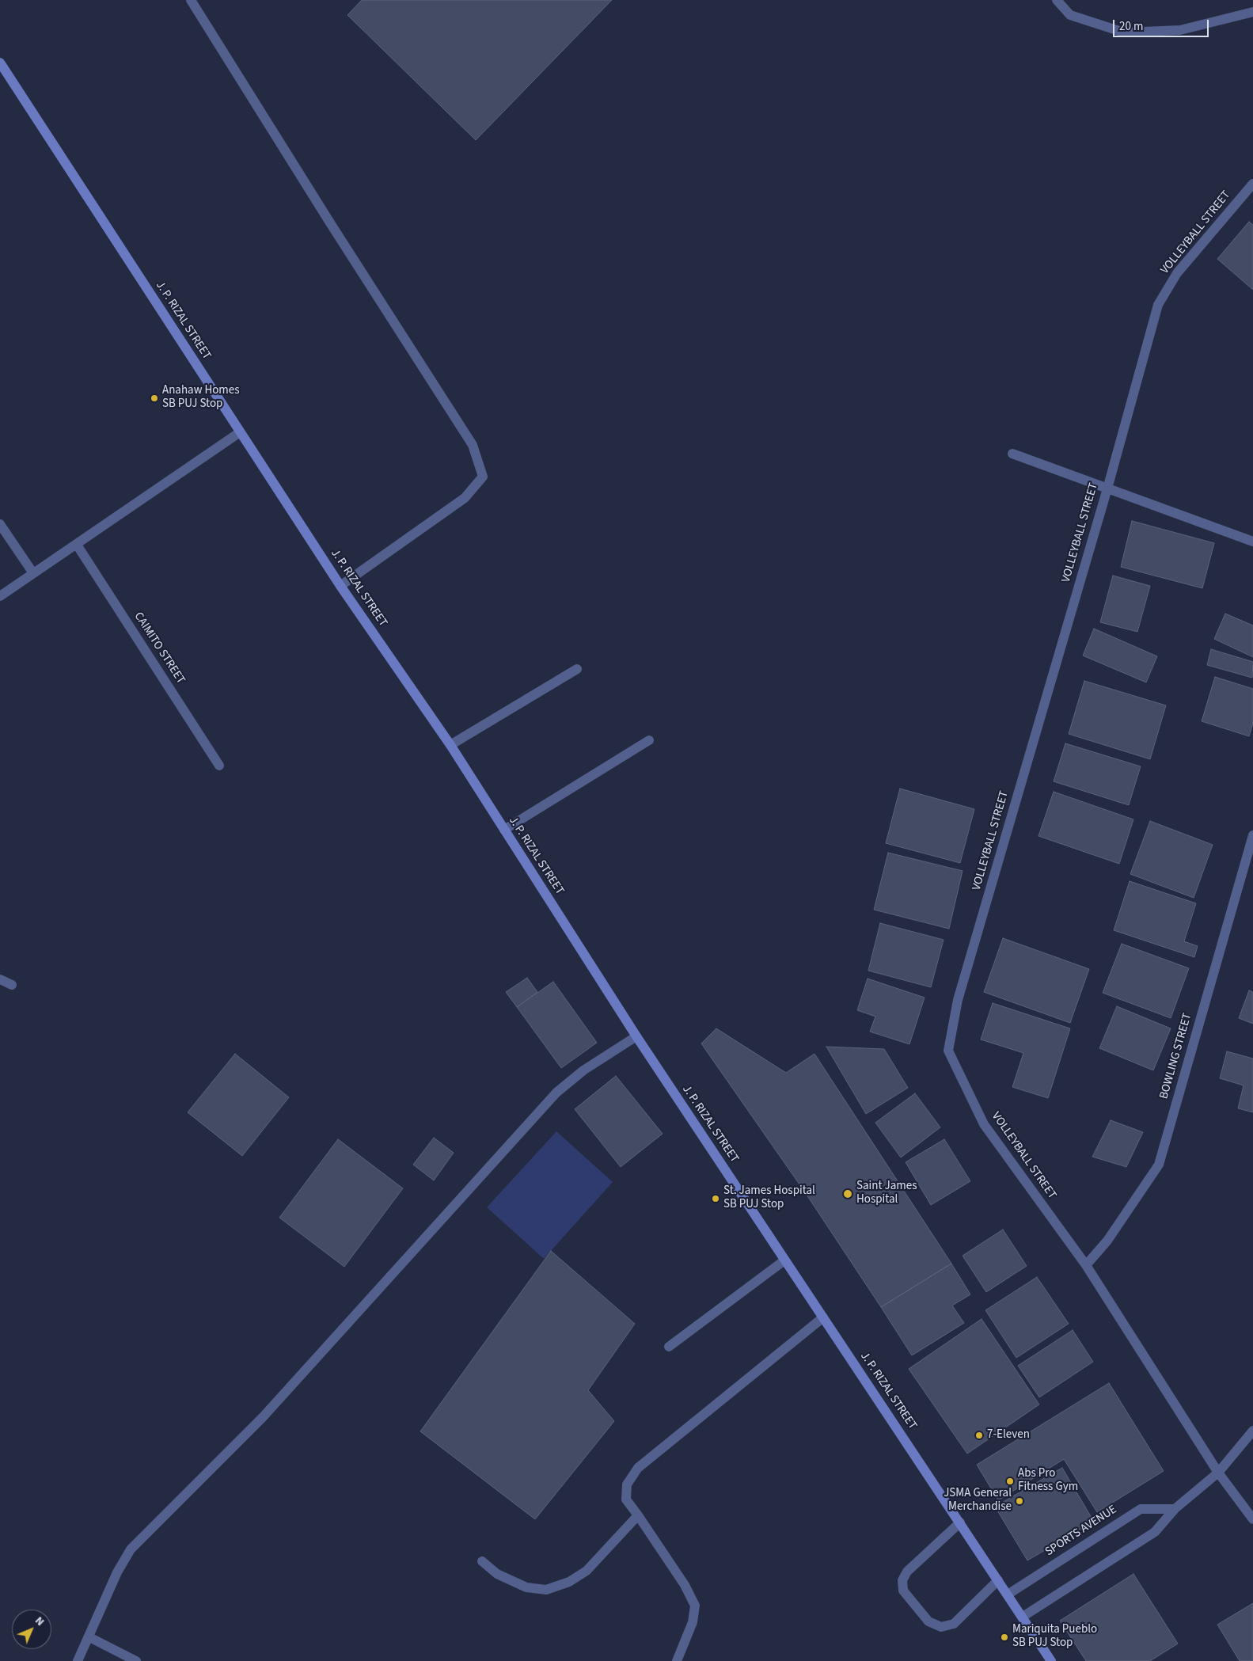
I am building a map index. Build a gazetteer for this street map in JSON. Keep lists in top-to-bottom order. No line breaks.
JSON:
{"streets":{"main road":["J. P. RIZAL STREET"],"street":["VOLLEYBALL STREET","CAIMITO STREET","BOWLING STREET","SPORTS AVENUE"]},"crossings":[["VOLLEYBALL STREET","BOWLING STREET"],["J. P. RIZAL STREET","SPORTS AVENUE"]],"places":["Anahaw Homes SB PUJ Stop","Saint James Hospital","St. James Hospital SB PUJ Stop","7-Eleven","Abs Pro Fitness Gym","JSMA General Merchandise","Mariquita Pueblo SB PUJ Stop"],"scale_bar":"20 m","north":"top right"}
